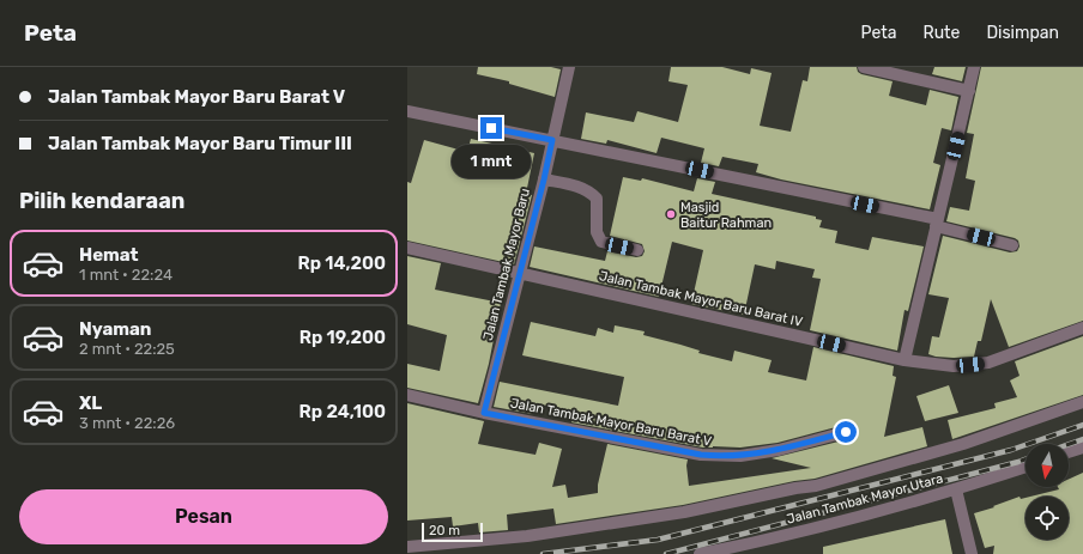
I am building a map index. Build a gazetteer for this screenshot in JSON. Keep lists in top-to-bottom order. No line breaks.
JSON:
{"streets":{"street":["Jalan Tambak Mayor Baru","Jalan Tambak Mayor Baru Barat IV","Jalan Tambak Mayor Baru Barat V","Jalan Tambak Mayor Utara"]},"crossings":[["Jalan Tambak Mayor Baru","Jalan Tambak Mayor Baru Barat IV"],["Jalan Tambak Mayor Baru","Jalan Tambak Mayor Baru Barat V"]],"places":["Masjid Baitur Rahman"],"scale_bar":"20 m","north":"bottom","page":{"header":"Peta","nav":["Peta","Rute","Disimpan"],"banner":["Jalan Tambak Mayor Baru Barat V","Jalan Tambak Mayor Baru Timur III"],"bubble":"1 mnt","heading":"Pilih kendaraan","list":[{"name":"Hemat","note":"1 mnt · 22:24","value":"Rp 14,200"},{"name":"Nyaman","note":"2 mnt · 22:25","value":"Rp 19,200"},{"name":"XL","note":"3 mnt · 22:26","value":"Rp 24,100"}],"buttons":"Pesan","scale":"20 m"}}
